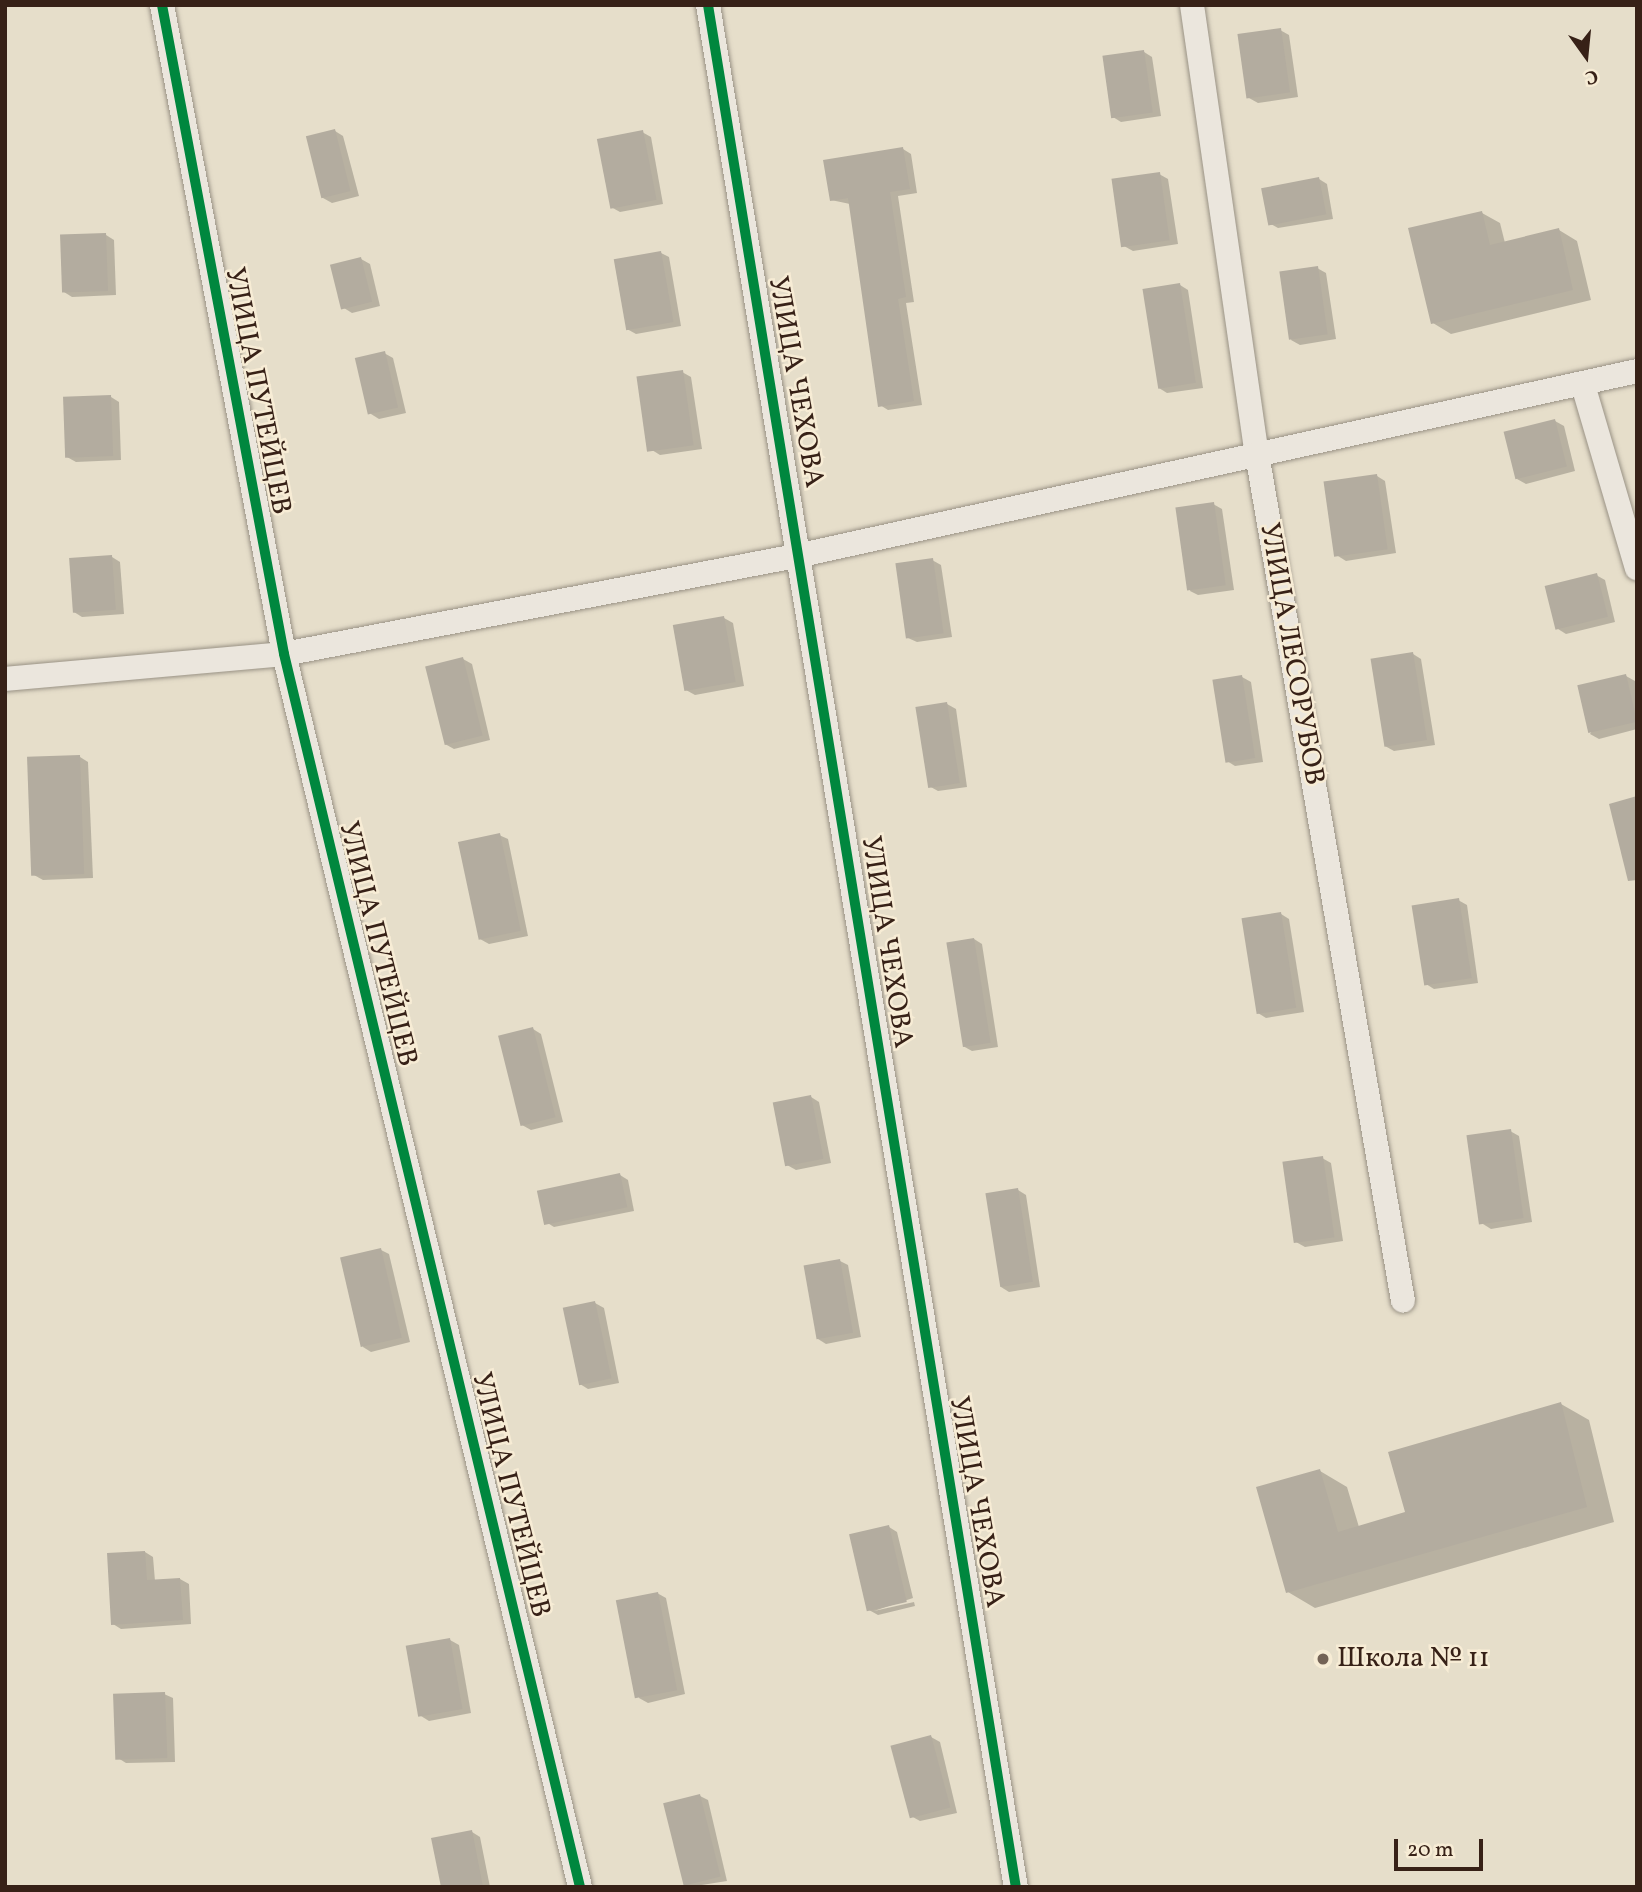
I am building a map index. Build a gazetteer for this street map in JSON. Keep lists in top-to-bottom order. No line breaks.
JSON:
{"streets":{"street":["УЛИЦА ЧЕХОВА","УЛИЦА ПУТЕЙЦЕВ","УЛИЦА ЛЕСОРУБОВ"]},"places":["Школа № 11"],"scale_bar":"20 m","north":"bottom"}
